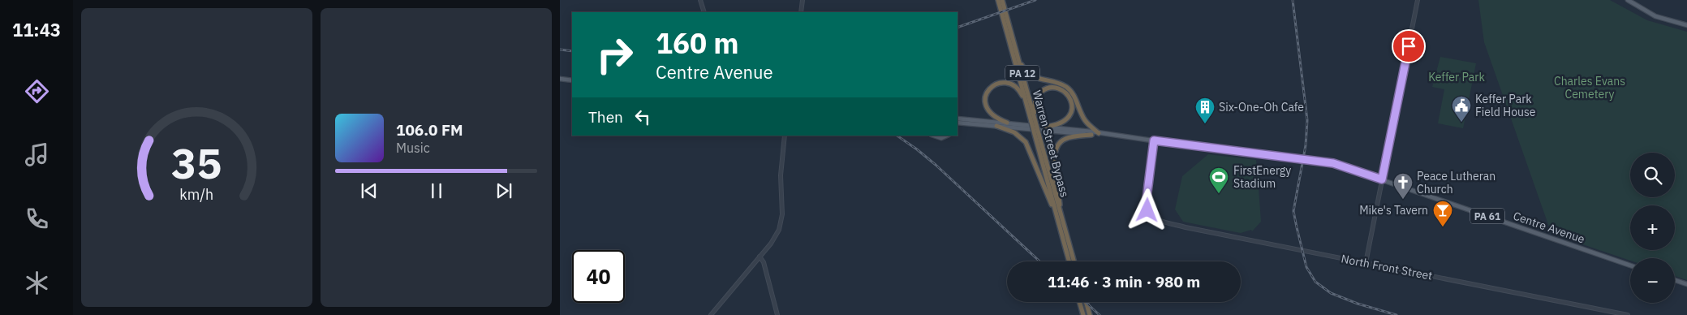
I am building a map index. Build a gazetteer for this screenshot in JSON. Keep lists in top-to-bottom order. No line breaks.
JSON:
{"streets":{"highway":["PA 12","Warren Street Bypass"],"main road":["PA 61","Centre Avenue"],"street":["North Front Street"]},"crossings":[["Centre Avenue","North Front Street"]],"parks":["Keffer Park","Charles Evans Cemetery"],"places":{"public building":["Keffer Park Field House"],"building":["Six-One-Oh Cafe"],"sports":["FirstEnergy Stadium"],"church":["Peace Lutheran Church"],"bar":["Mike's Tavern"]},"page":{"tabs":"11:43","turn":["160 m","Centre Avenue"],"then":"Then","song":["106.0 FM","Music"],"map_buttons":["+","−"],"limit":"40","trip":"11:46 · 3 min · 980 m","gauge":["35","km/h"]}}
